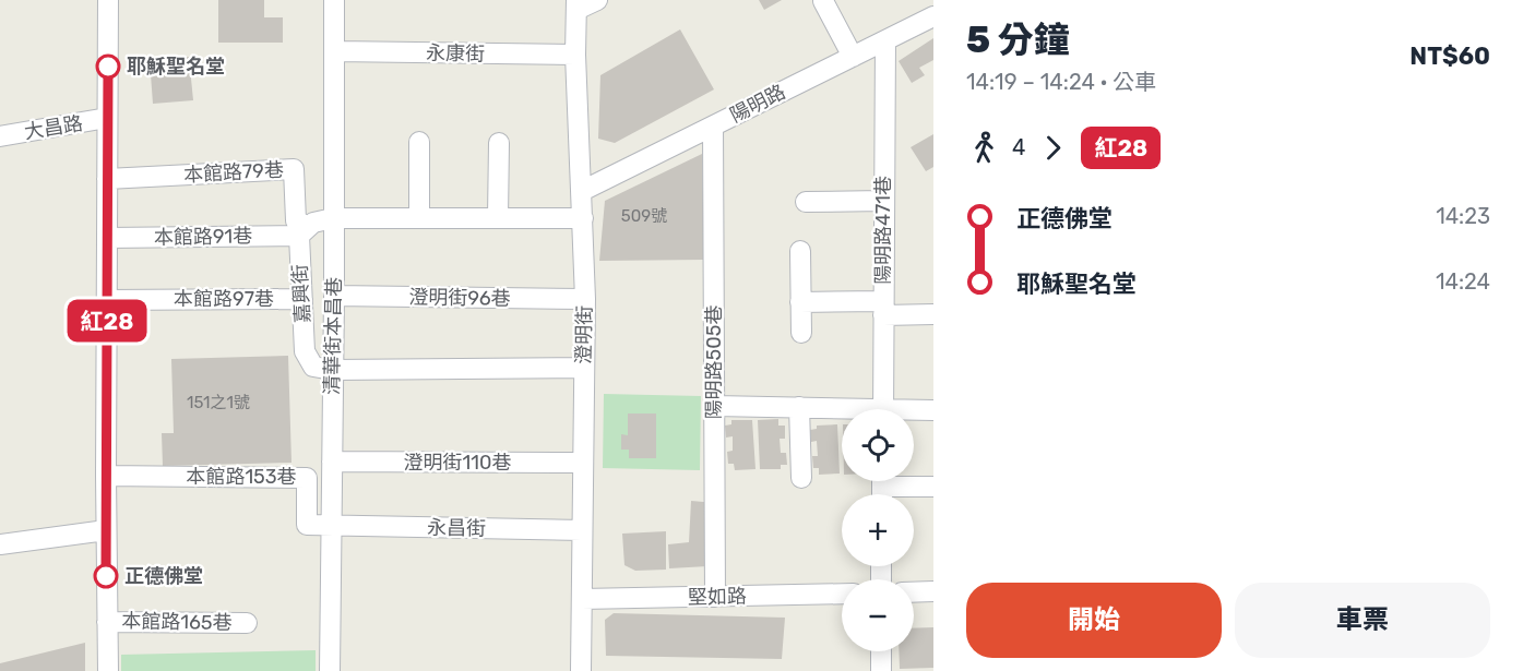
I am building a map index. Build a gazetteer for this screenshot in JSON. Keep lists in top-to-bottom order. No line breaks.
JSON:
{"streets":{"street":["永康街","陽明路","大昌路","本館路79巷","陽明路471巷","本館路91巷","嘉興街","澄明街96巷","本館路97巷","澄明街","清華街本昌巷","陽明路505巷","澄明街110巷","本館路153巷","永昌街","堅如路","本館路165巷"]},"crossings":[["永康街","澄明街"],["永康街","清華街本昌巷"],["陽明路","陽明路471巷"],["陽明路","澄明街"],["陽明路","陽明路505巷"],["本館路79巷","本館路91巷"],["本館路79巷","嘉興街"],["本館路91巷","嘉興街"],["嘉興街","本館路97巷"],["嘉興街","清華街本昌巷"],["澄明街96巷","澄明街"],["澄明街96巷","清華街本昌巷"],["澄明街","澄明街110巷"],["澄明街","永昌街"],["澄明街","堅如路"],["清華街本昌巷","澄明街110巷"],["清華街本昌巷","本館路153巷"],["清華街本昌巷","永昌街"],["陽明路505巷","堅如路"],["本館路153巷","永昌街"]],"places":["耶穌聖名堂","正德佛堂"],"lines":["bus line 紅28"],"house_numbers":["509號","151之1號"],"page":{"on_map":"紅28","heading":["5 分鐘","14:19 – 14:24 · 公車","NT$60"],"legs":["4","紅28"],"list":[{"name":"正德佛堂","value":"14:23"},{"name":"耶穌聖名堂","value":"14:24"}],"map_buttons":["+","−"],"buttons":["開始","車票"]}}
